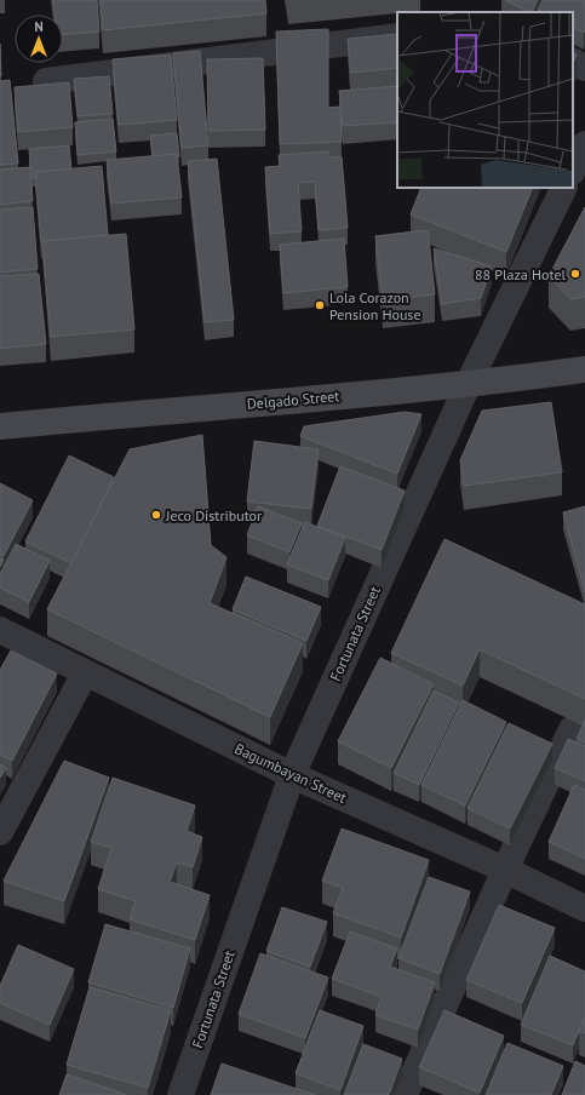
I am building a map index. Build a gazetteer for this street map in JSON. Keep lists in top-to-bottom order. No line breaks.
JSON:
{"streets":{"street":["Delgado Street","Fortunata Street","Bagumbayan Street"]},"crossings":[["Delgado Street","Fortunata Street"],["Fortunata Street","Bagumbayan Street"]],"places":["88 Plaza Hotel","Lola Corazon Pension House","Jeco Distributor"],"north":"top"}
